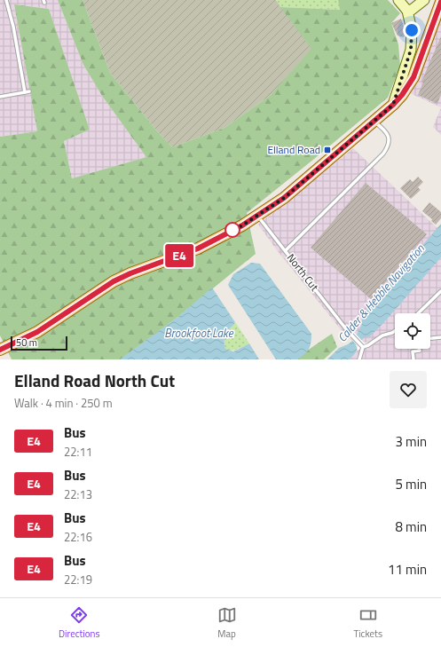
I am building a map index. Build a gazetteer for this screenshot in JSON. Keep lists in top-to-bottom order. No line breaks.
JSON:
{"streets":{"lane":["North Cut"]},"water":["Calder & Hebble Navigation","Brookfoot Lake"],"places":{"transit":["Elland Road"]},"lines":["bus line E4"],"scale_bar":"50 m","page":{"on_map":"E4","scale":"50 m","heading":["Elland Road North Cut","Walk · 4 min · 250 m"],"list":[{"mark":"E4","name":"Bus","note":"22:11","value":"3 min"},{"mark":"E4","name":"Bus","note":"22:13","value":"5 min"},{"mark":"E4","name":"Bus","note":"22:16","value":"8 min"},{"mark":"E4","name":"Bus","note":"22:19","value":"11 min"}],"tabs":["Directions","Map","Tickets"]}}
